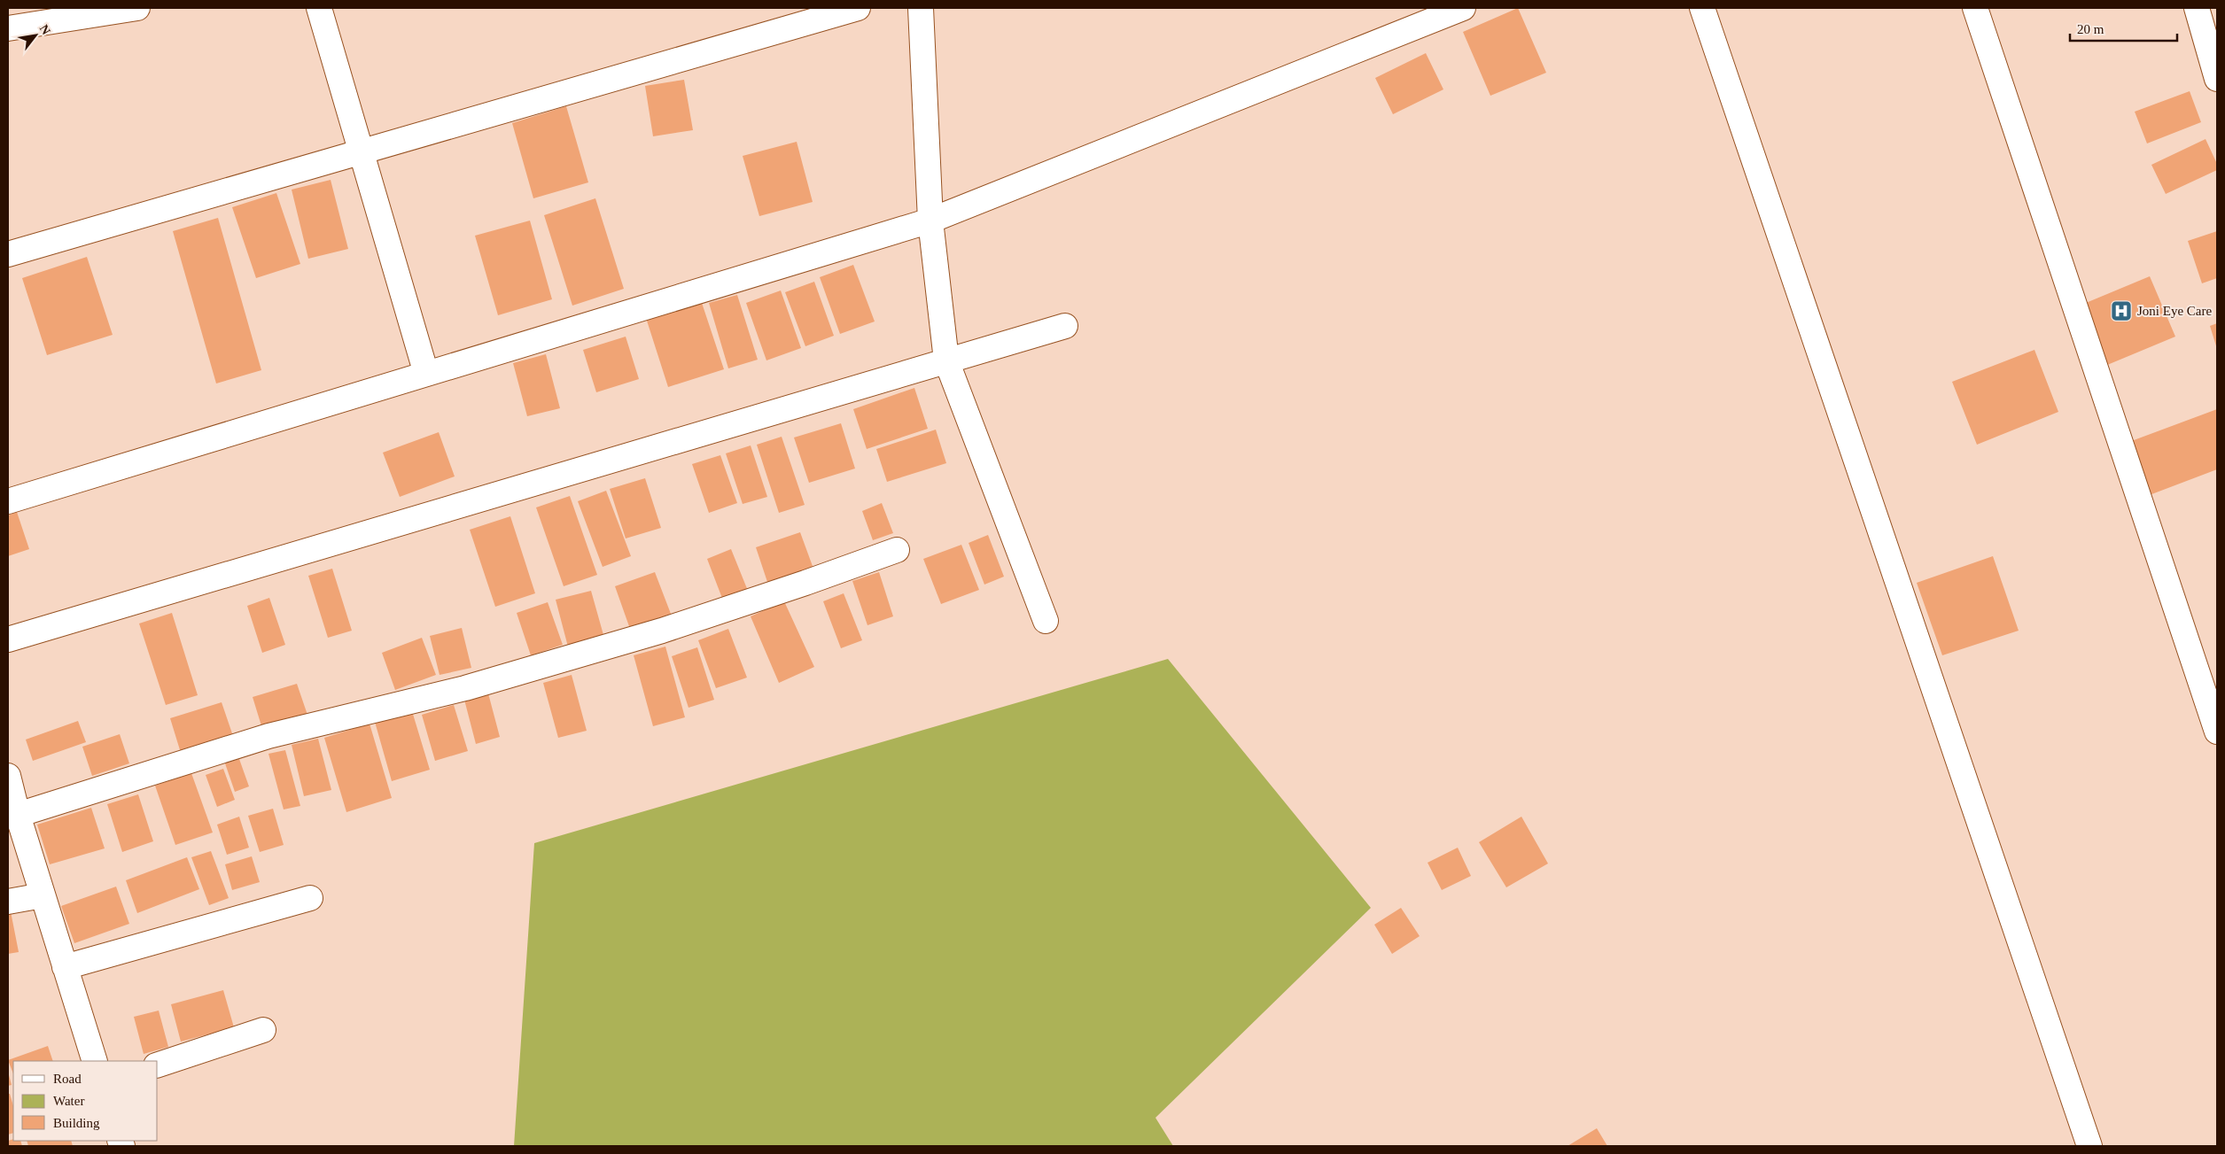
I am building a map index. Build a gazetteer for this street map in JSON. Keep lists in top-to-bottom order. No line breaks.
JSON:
{"places":{"hospital":["Joni Eye Care"]},"legend":["Road","Water","Building"],"scale_bar":"20 m","north":"top right"}
